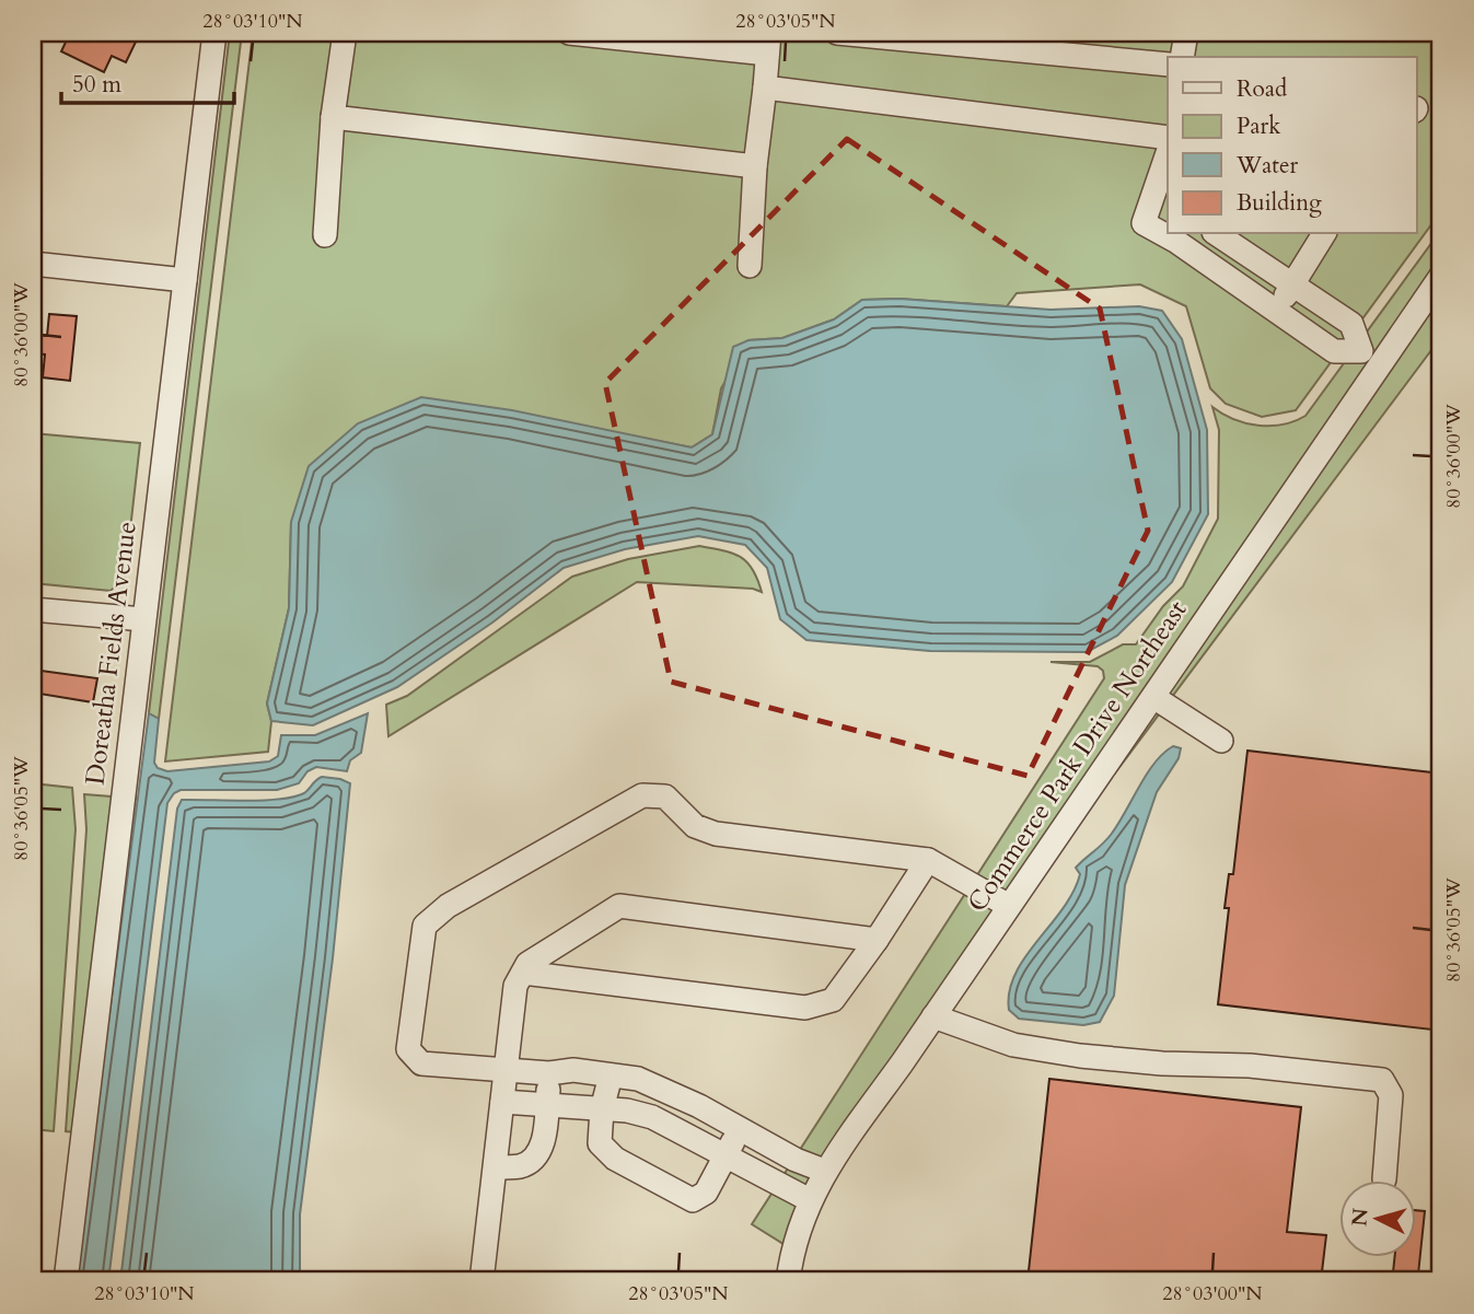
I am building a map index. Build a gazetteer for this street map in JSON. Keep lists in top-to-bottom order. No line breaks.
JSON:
{"streets":{"street":["Doreatha Fields Avenue","Commerce Park Drive Northeast"]},"legend":["Road","Park","Water","Building"],"scale_bar":"50 m","north":"left","coordinates":["28°03'10\"N","28°03'05\"N","80°36'00\"W","80°36'05\"W","28°03'00\"N"]}
